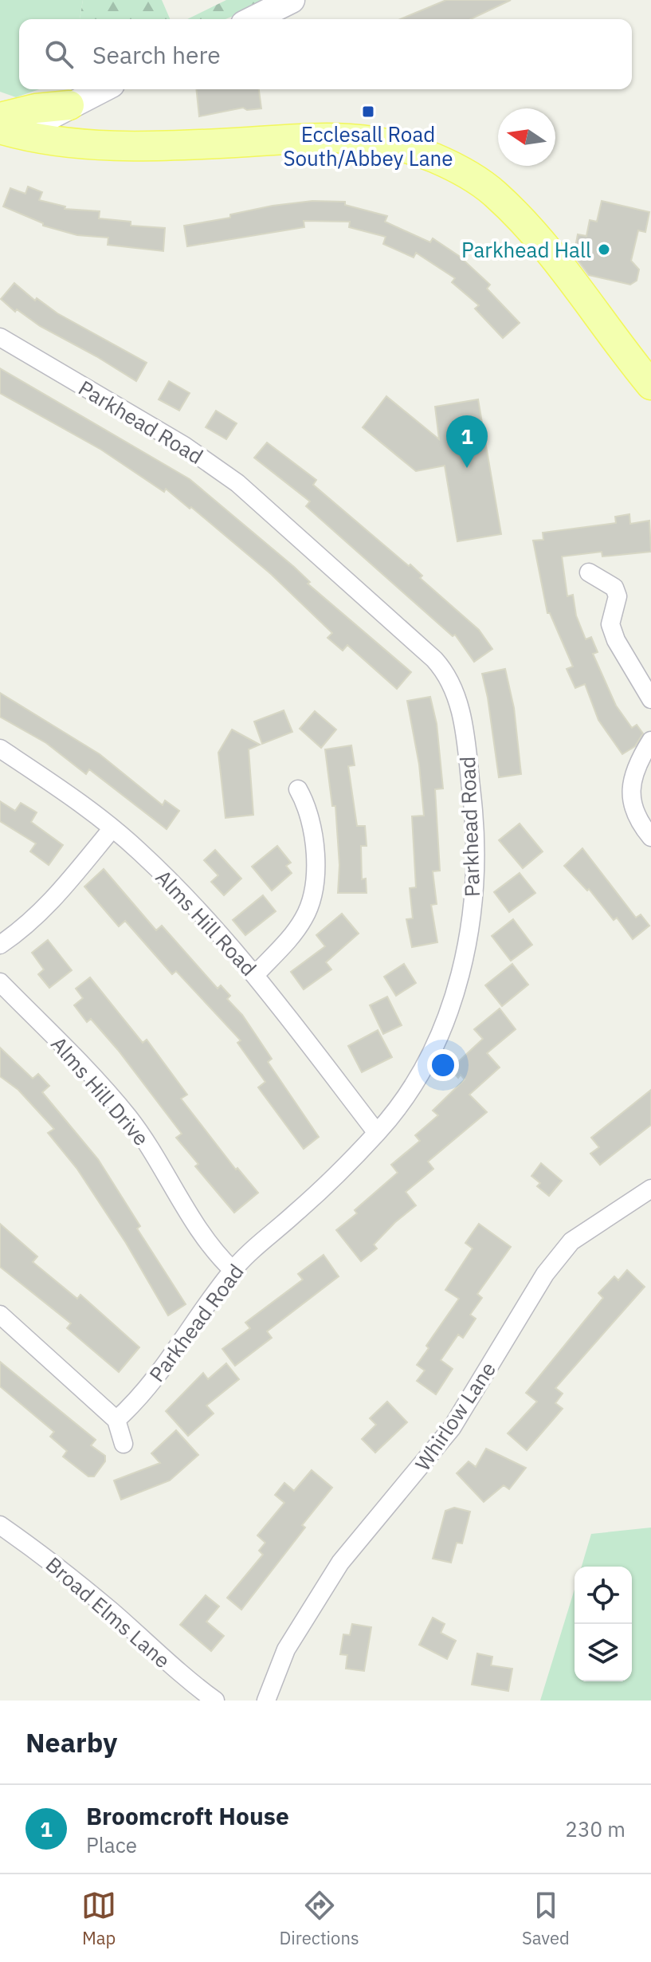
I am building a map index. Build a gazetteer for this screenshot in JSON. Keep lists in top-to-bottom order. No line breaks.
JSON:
{"streets":{"street":["Parkhead Road","Alms Hill Road","Alms Hill Drive","Whirlow Lane","Broad Elms Lane"]},"crossings":[["Parkhead Road","Alms Hill Road"],["Parkhead Road","Alms Hill Drive"]],"places":{"transit":["Ecclesall Road South/Abbey Lane"],"other":["Parkhead Hall"]},"north":"left","page":{"search":"Search here","pins":"1","heading":"Nearby","list":[{"mark":"1","name":"Broomcroft House","note":"Place","value":"230 m"}],"nav":["Map","Directions","Saved"]}}
